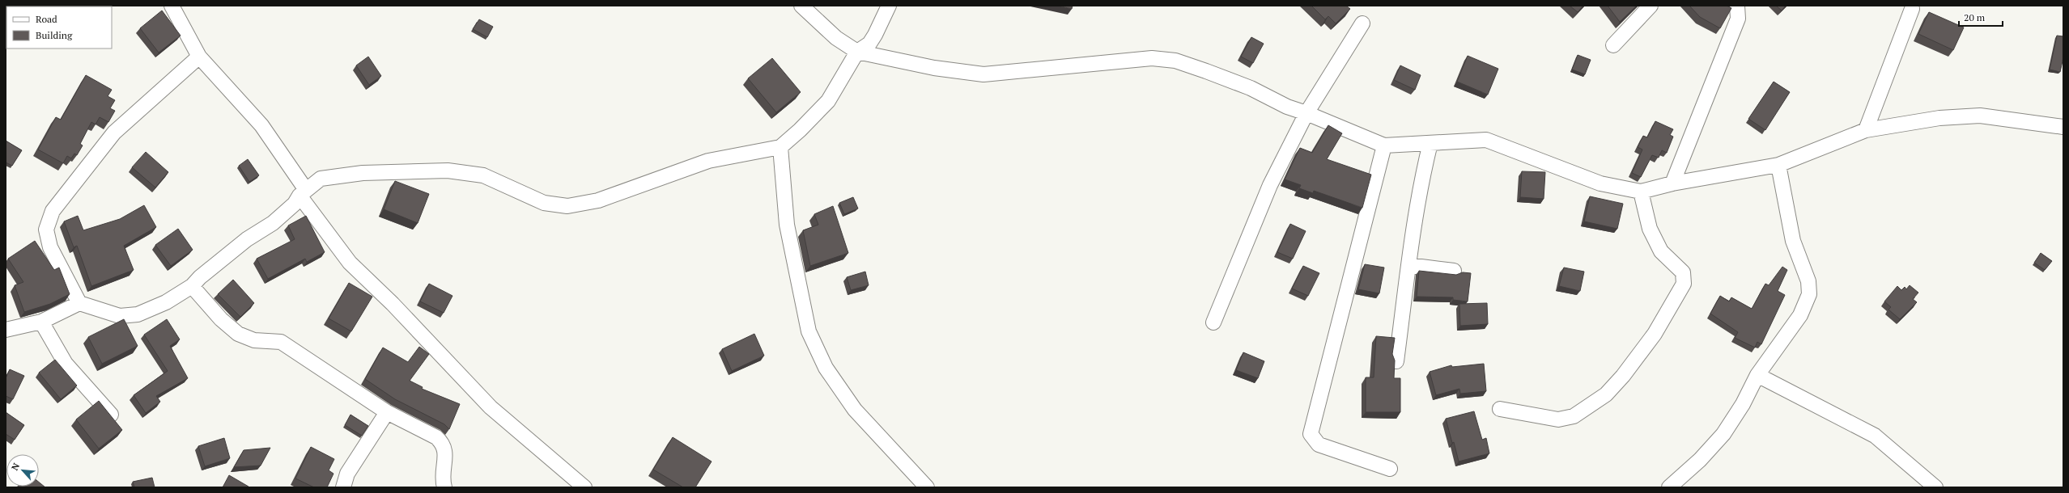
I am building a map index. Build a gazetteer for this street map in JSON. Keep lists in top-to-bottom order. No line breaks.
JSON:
{"legend":["Road","Building"],"scale_bar":"20 m","north":"top left"}
